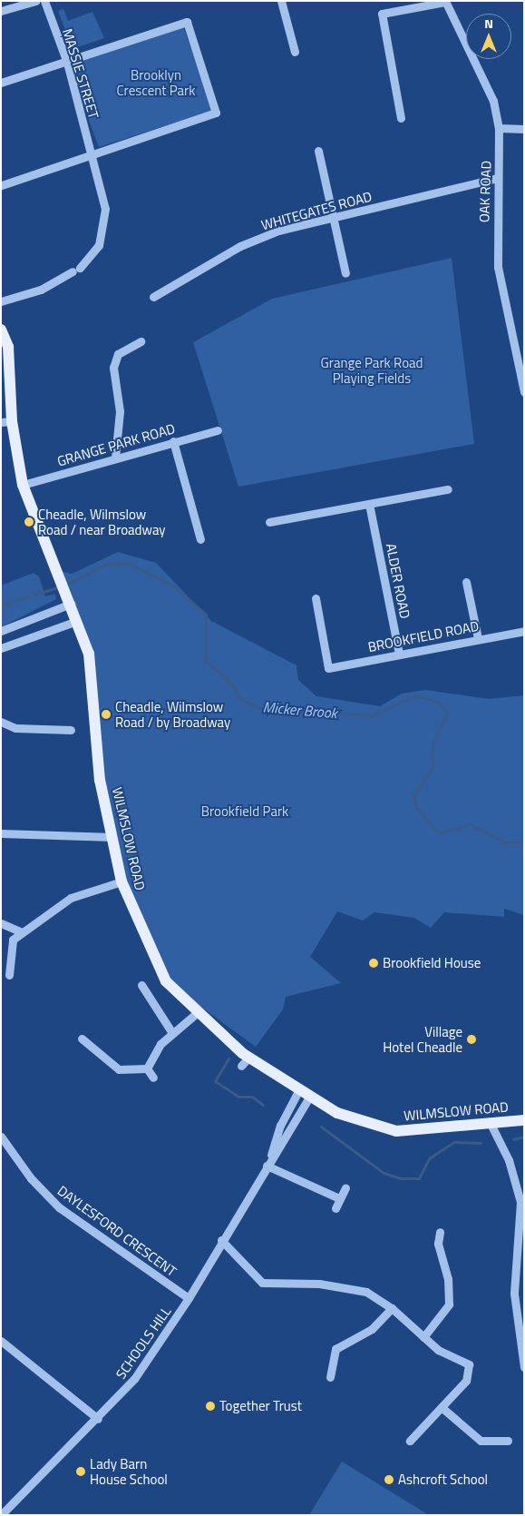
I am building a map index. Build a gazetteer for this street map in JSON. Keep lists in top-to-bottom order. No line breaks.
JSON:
{"streets":{"main road":["WILMSLOW ROAD"],"street":["MASSIE STREET","OAK ROAD","WHITEGATES ROAD","GRANGE PARK ROAD","ALDER ROAD","BROOKFIELD ROAD","DAYLESFORD CRESCENT","SCHOOLS HILL"]},"crossings":[["OAK ROAD","WHITEGATES ROAD"],["GRANGE PARK ROAD","WILMSLOW ROAD"],["ALDER ROAD","BROOKFIELD ROAD"],["WILMSLOW ROAD","SCHOOLS HILL"],["DAYLESFORD CRESCENT","SCHOOLS HILL"]],"water":["Micker Brook"],"parks":["Brooklyn Crescent Park","Grange Park Road Playing Fields","Brookfield Park"],"places":["Cheadle, Wilmslow Road / near Broadway","Cheadle, Wilmslow Road / by Broadway","Brookfield House","Village Hotel Cheadle","Together Trust","Lady Barn House School","Ashcroft School"],"north":"top"}
